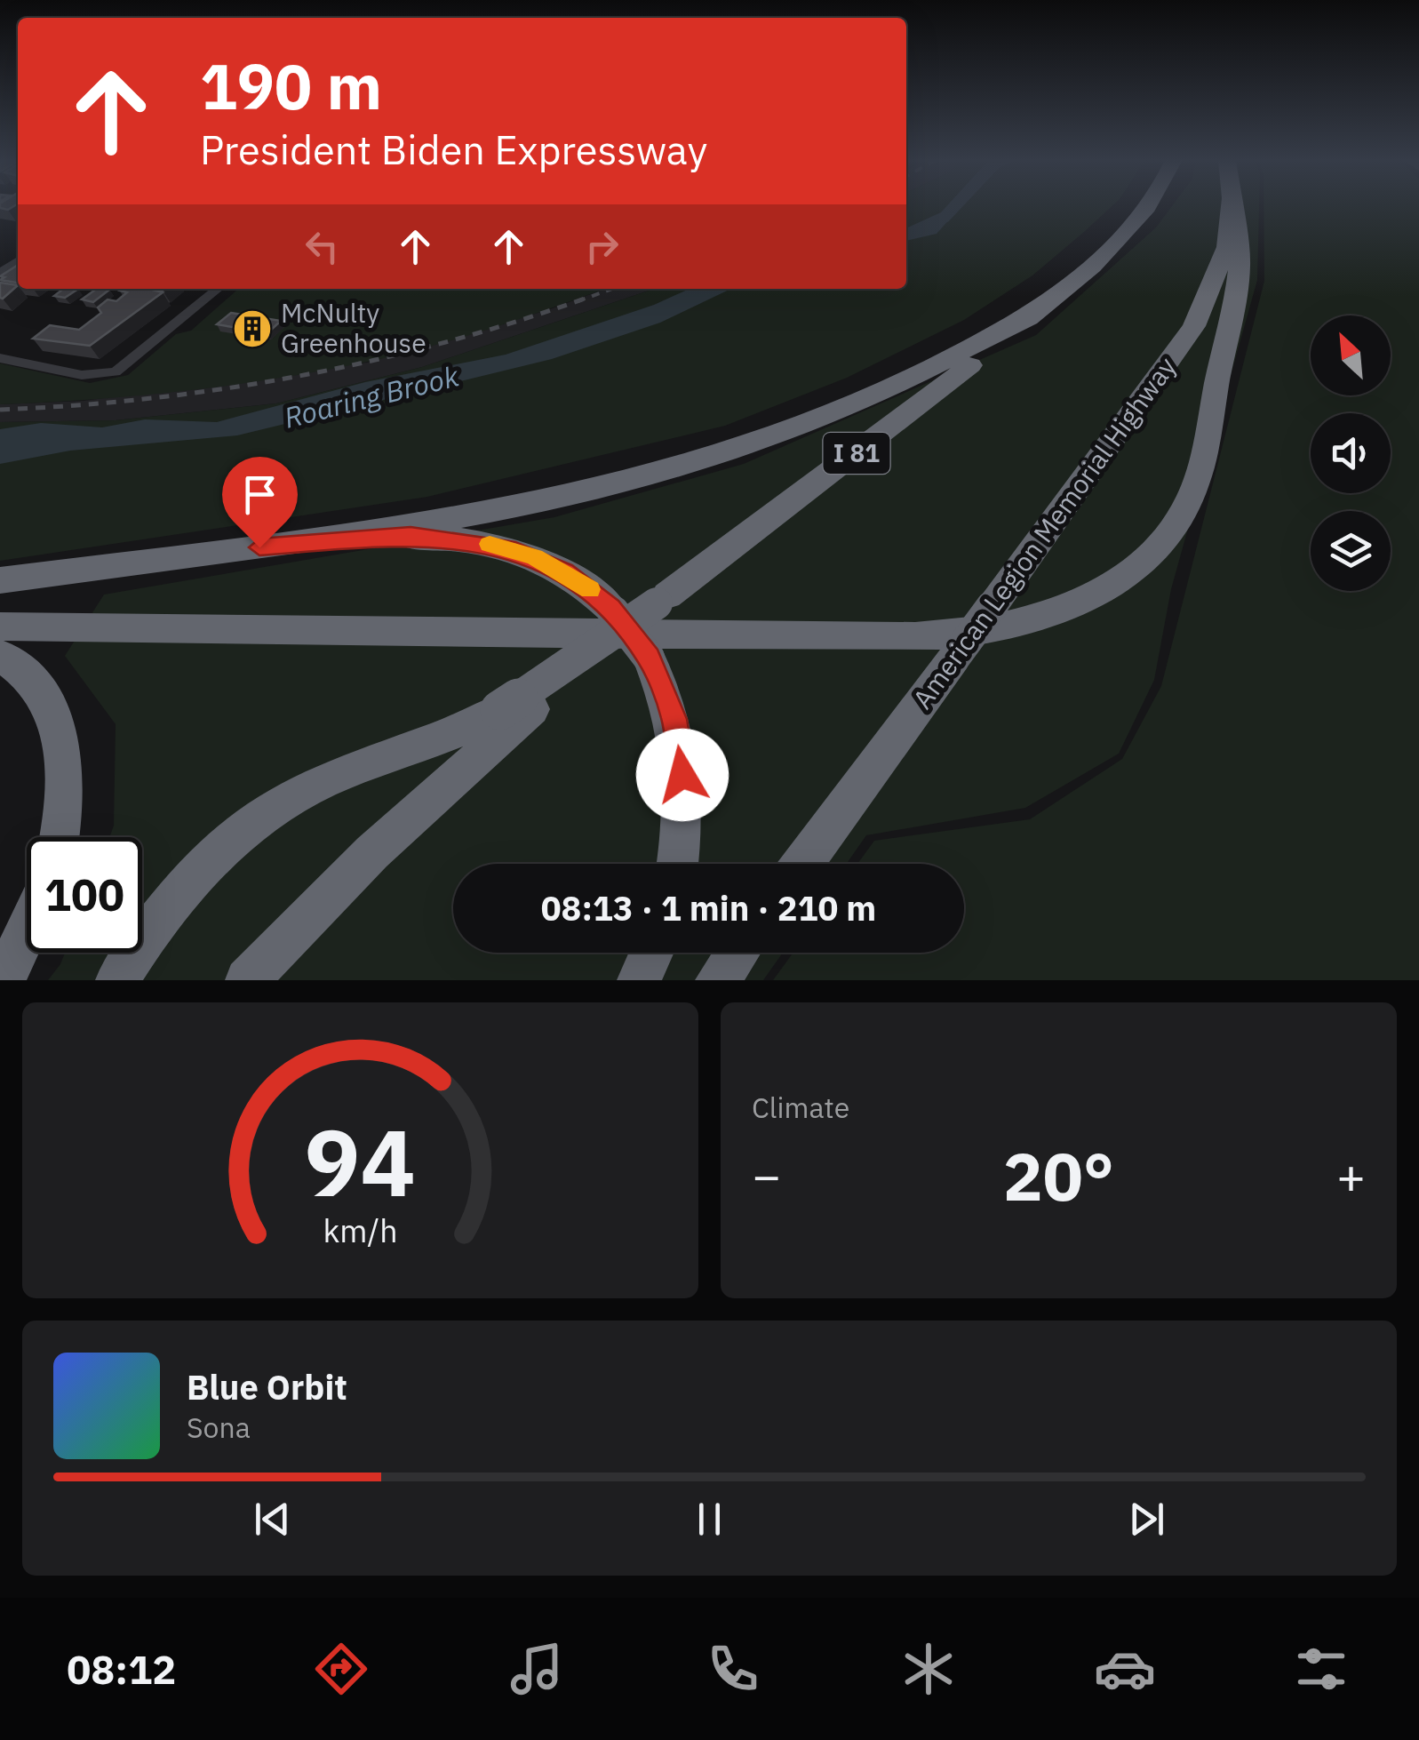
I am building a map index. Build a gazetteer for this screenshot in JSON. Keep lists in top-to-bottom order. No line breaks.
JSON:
{"streets":{"highway":["I 81","American Legion Memorial Highway"]},"water":["Roaring Brook"],"places":{"building":["McNulty Greenhouse"]},"north":"top left","page":{"turn":["190 m","President Biden Expressway"],"limit":"100","trip":"08:13 · 1 min · 210 m","tile":"Climate","heat":["−","20°","+"],"song":["Blue Orbit","Sona"],"tabs":"08:12","gauge":["94","km/h"]}}
